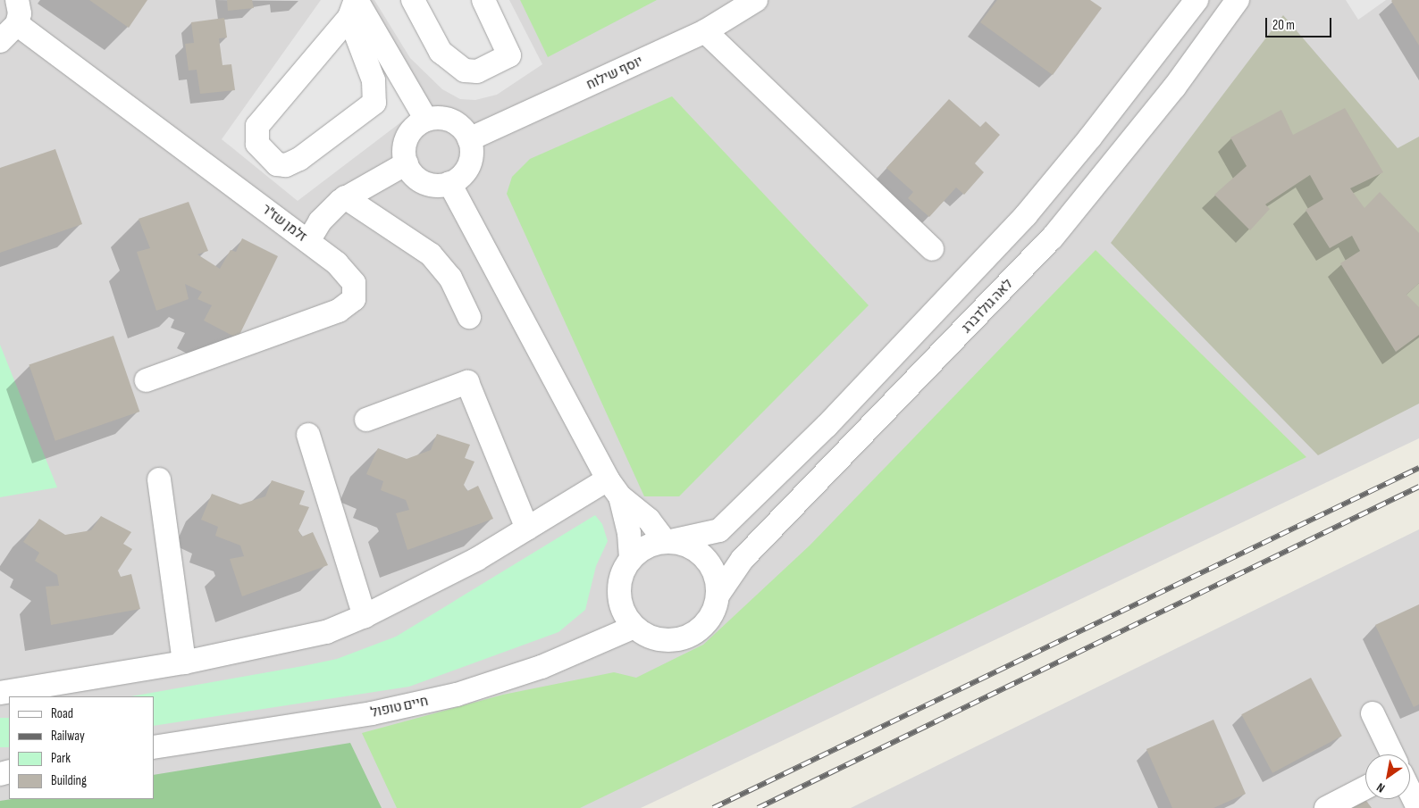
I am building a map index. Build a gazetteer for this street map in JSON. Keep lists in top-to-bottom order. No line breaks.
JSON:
{"streets":{"street":["יוסף שילוח","זלמן שז\"ר","לאה גולדברג","חיים טופול"]},"crossings":[["לאה גולדברג","חיים טופול"]],"legend":["Road","Railway","Park","Building"],"scale_bar":"20 m","north":"bottom left"}
